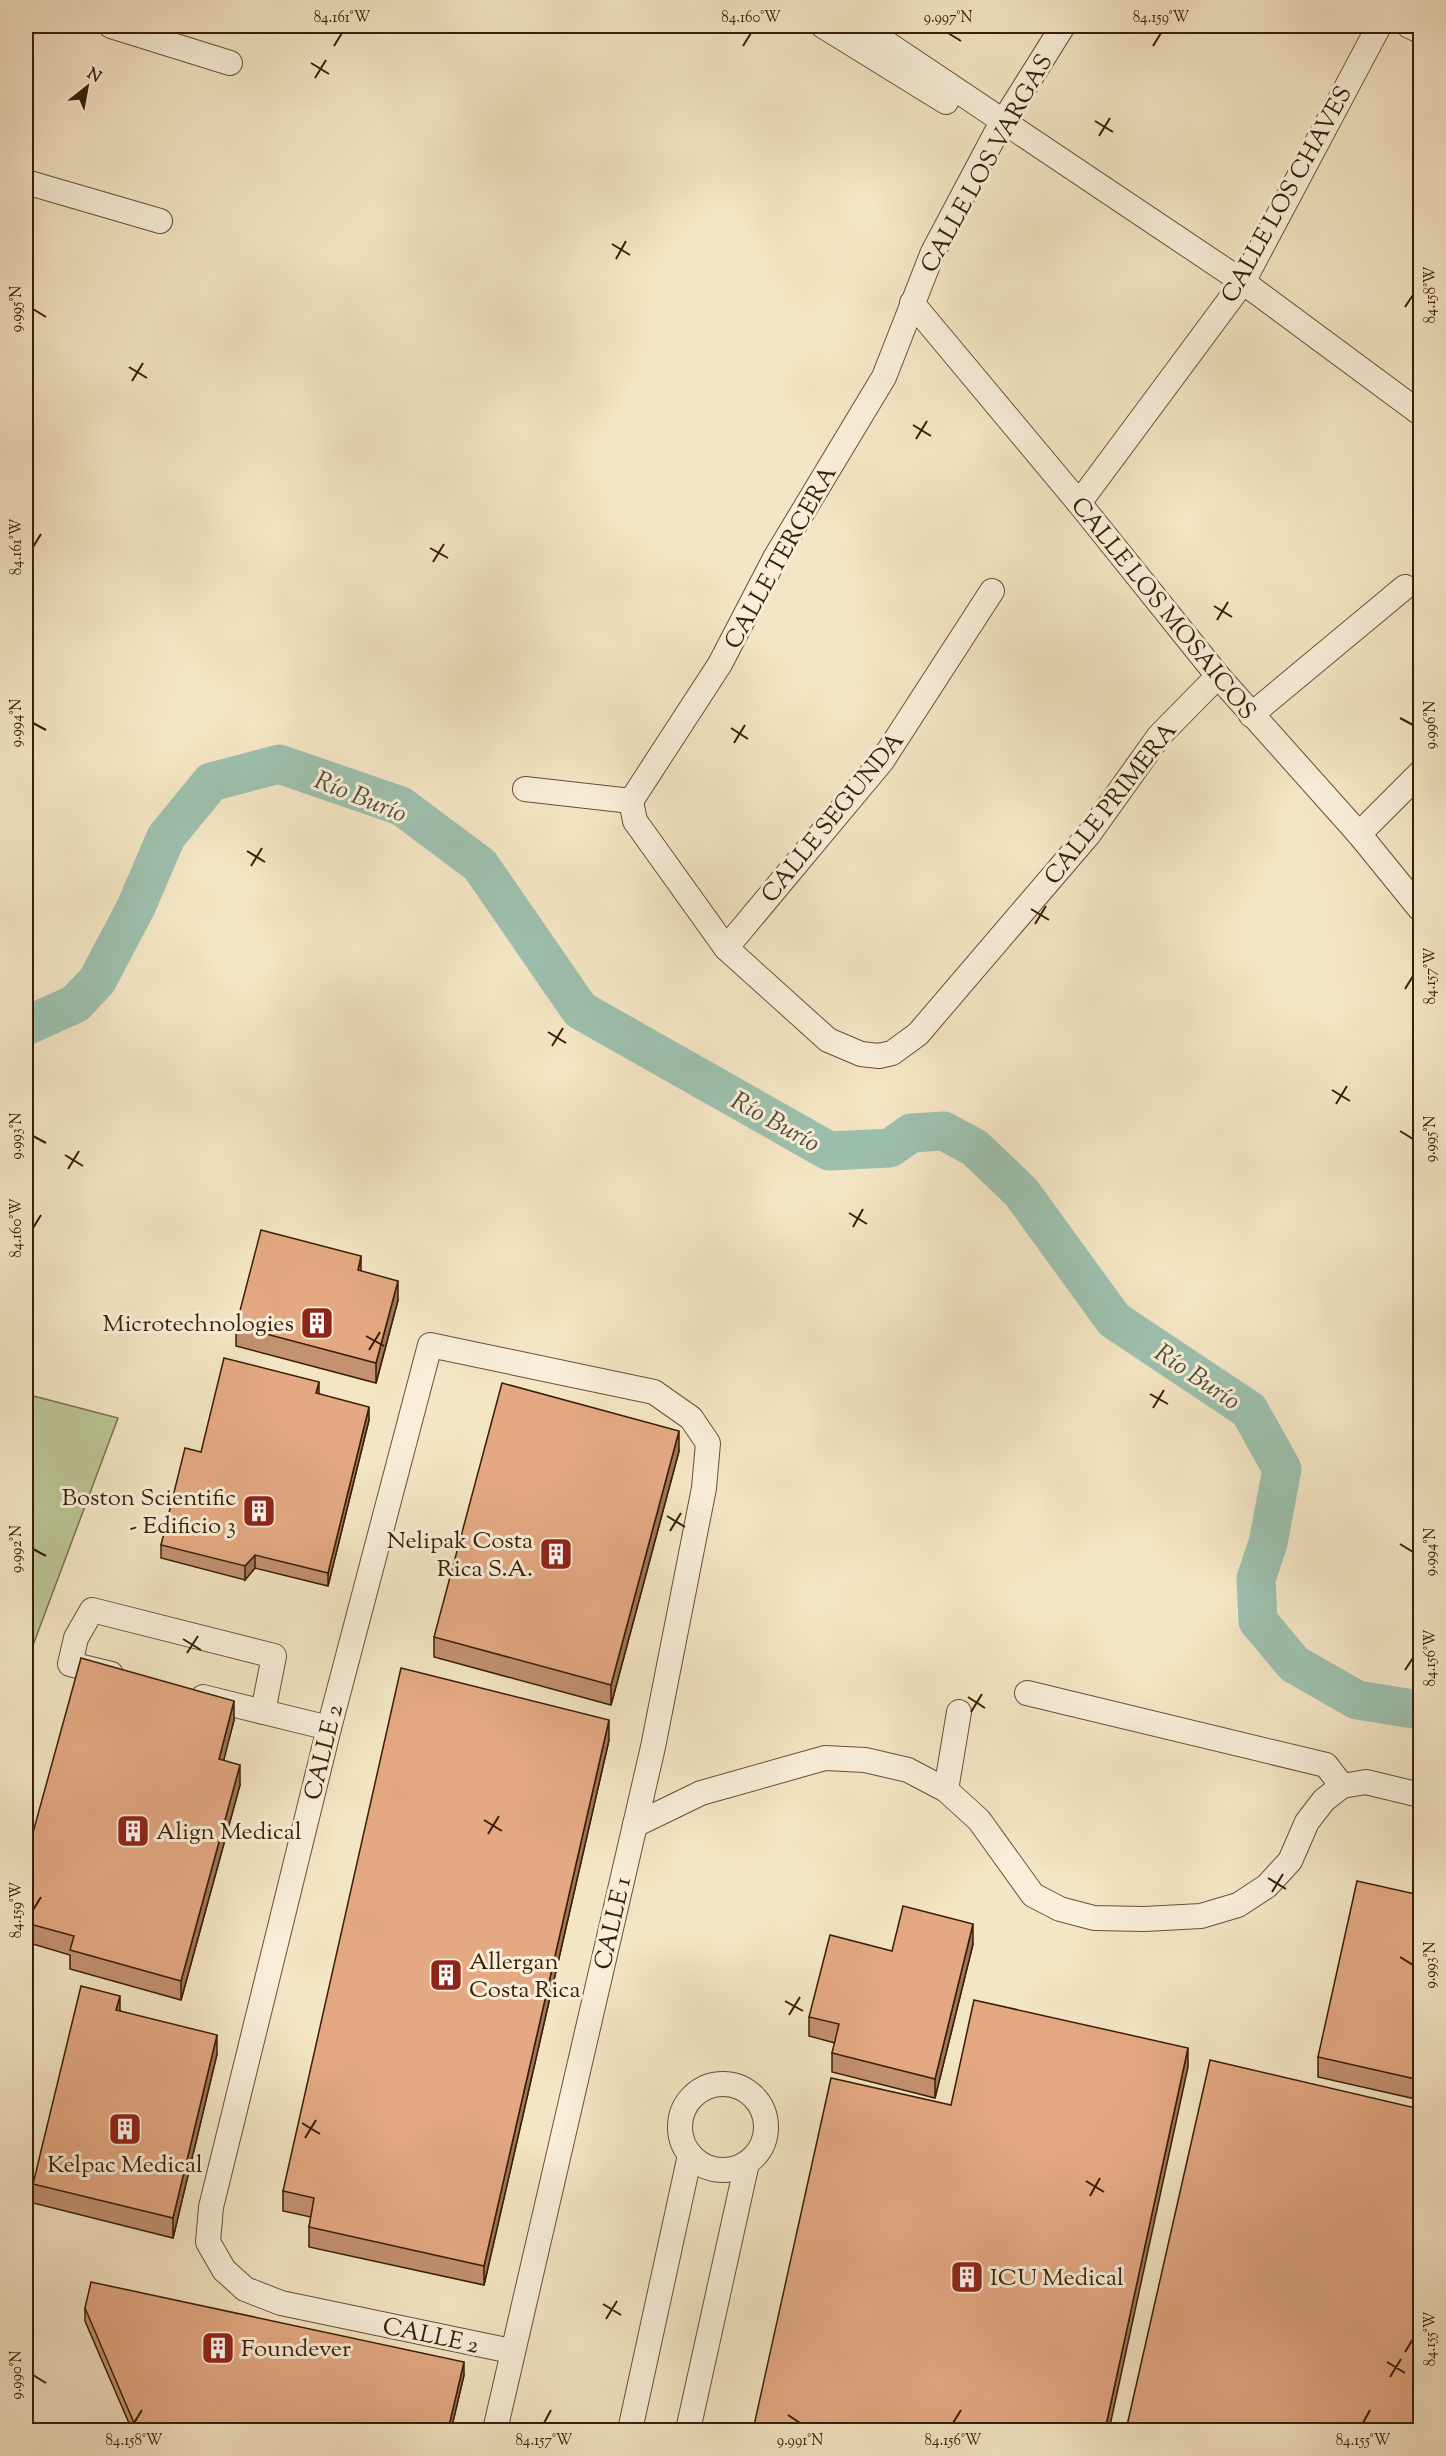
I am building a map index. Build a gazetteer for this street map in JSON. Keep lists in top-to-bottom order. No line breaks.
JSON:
{"streets":{"street":["CALLE LOS VARGAS","CALLE LOS CHAVES","CALLE TERCERA","CALLE LOS MOSAICOS","CALLE PRIMERA","CALLE SEGUNDA","CALLE 2","CALLE 1"]},"crossings":[["CALLE LOS VARGAS","CALLE TERCERA"],["CALLE LOS VARGAS","CALLE LOS MOSAICOS"],["CALLE LOS CHAVES","CALLE LOS MOSAICOS"],["CALLE TERCERA","CALLE LOS MOSAICOS"],["CALLE LOS MOSAICOS","CALLE PRIMERA"],["CALLE PRIMERA","CALLE SEGUNDA"],["CALLE 2","CALLE 1"]],"water":["Río Burío"],"places":{"building":["Microtechnologies","Boston Scientific - Edificio 3","Nelipak Costa Rica S.A.","Align Medical","Allergan Costa Rica","Kelpac Medical","ICU Medical","Foundever"]},"north":"top right","coordinates":["84.161°W","84.160°W","9.997°N","84.159°W","84.158°W","9.995°N","9.994°N","9.996°N","84.157°W","9.993°N","9.992°N","84.156°W","84.155°W","9.990°N","9.991°N"]}
